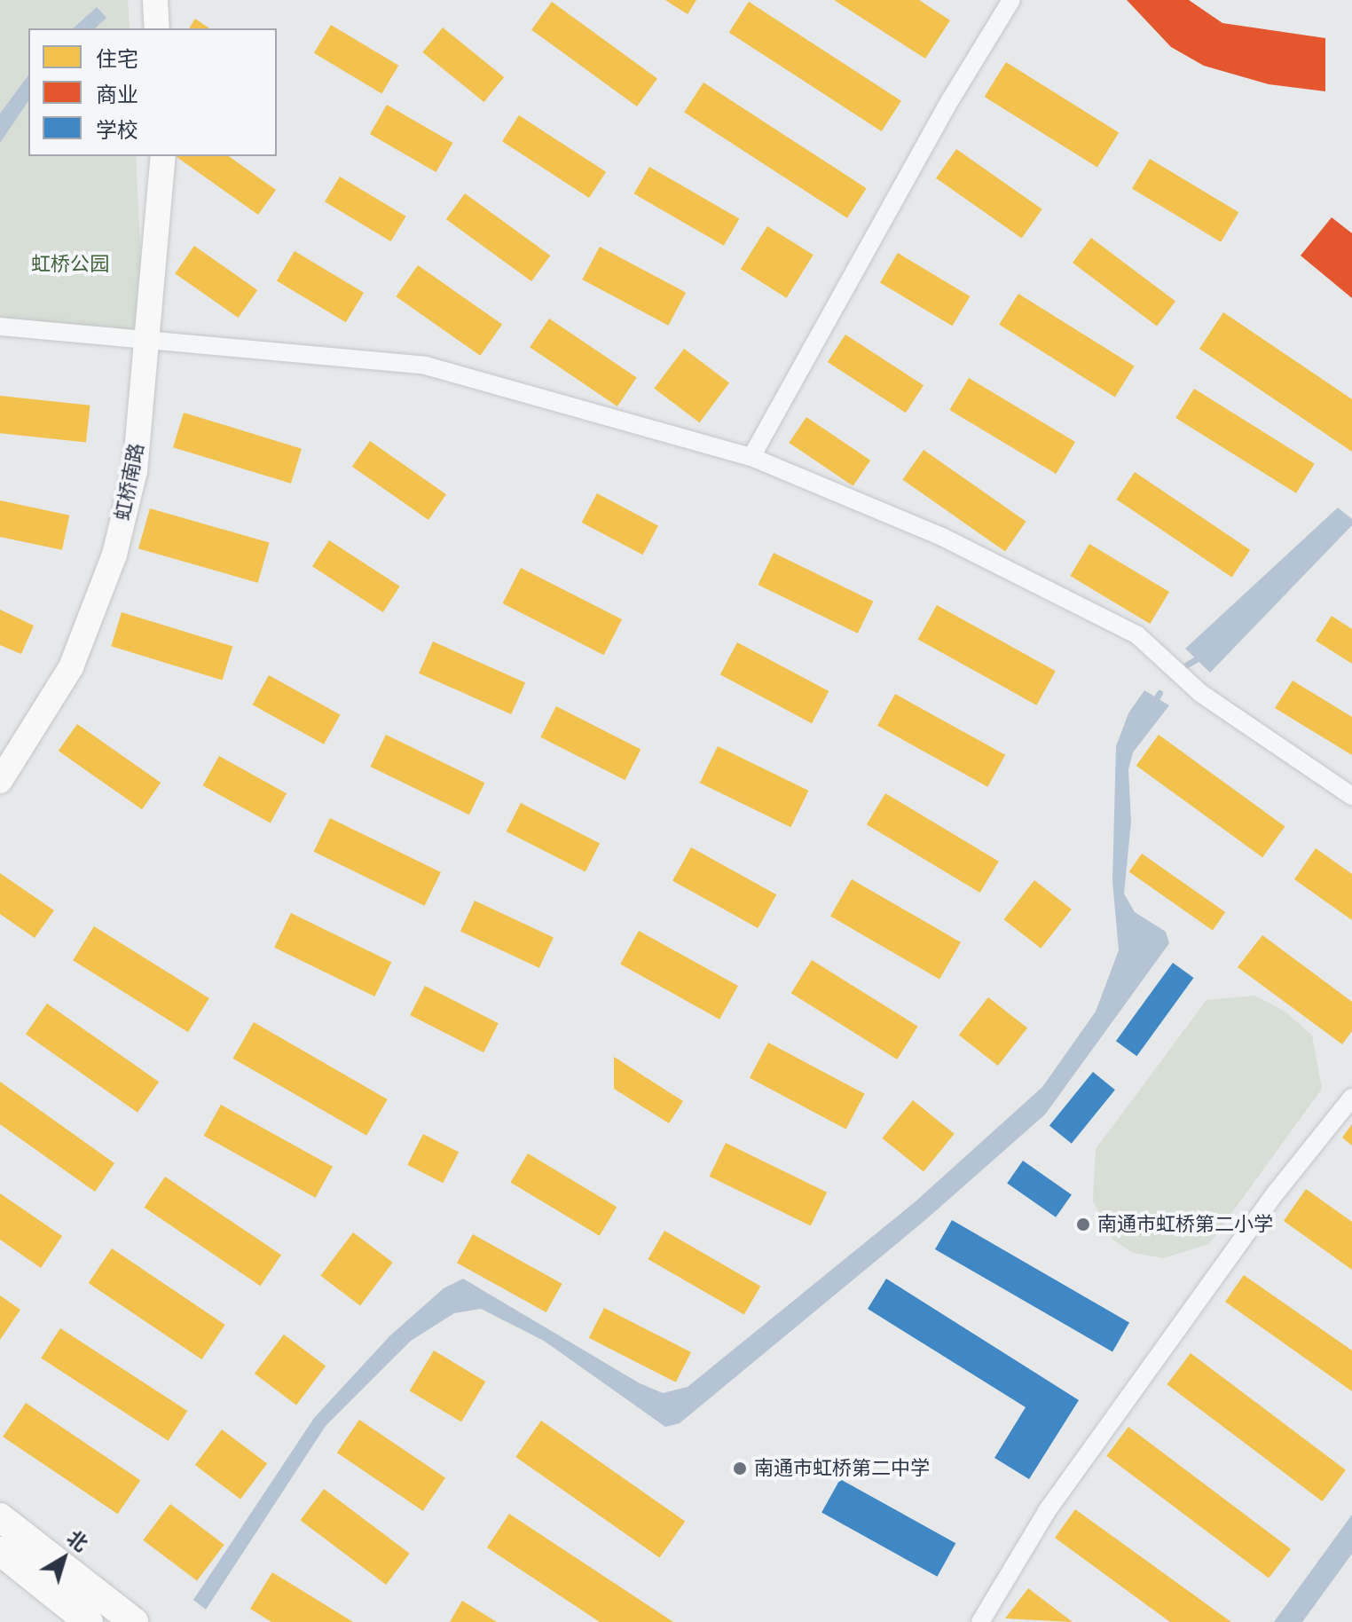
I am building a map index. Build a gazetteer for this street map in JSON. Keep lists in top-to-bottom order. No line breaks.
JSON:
{"streets":{"street":["虹桥南路"]},"parks":["虹桥公园"],"places":["南通市虹桥第二小学","南通市虹桥第二中学"],"legend":["住宅","商业","学校"],"north":"top right"}
